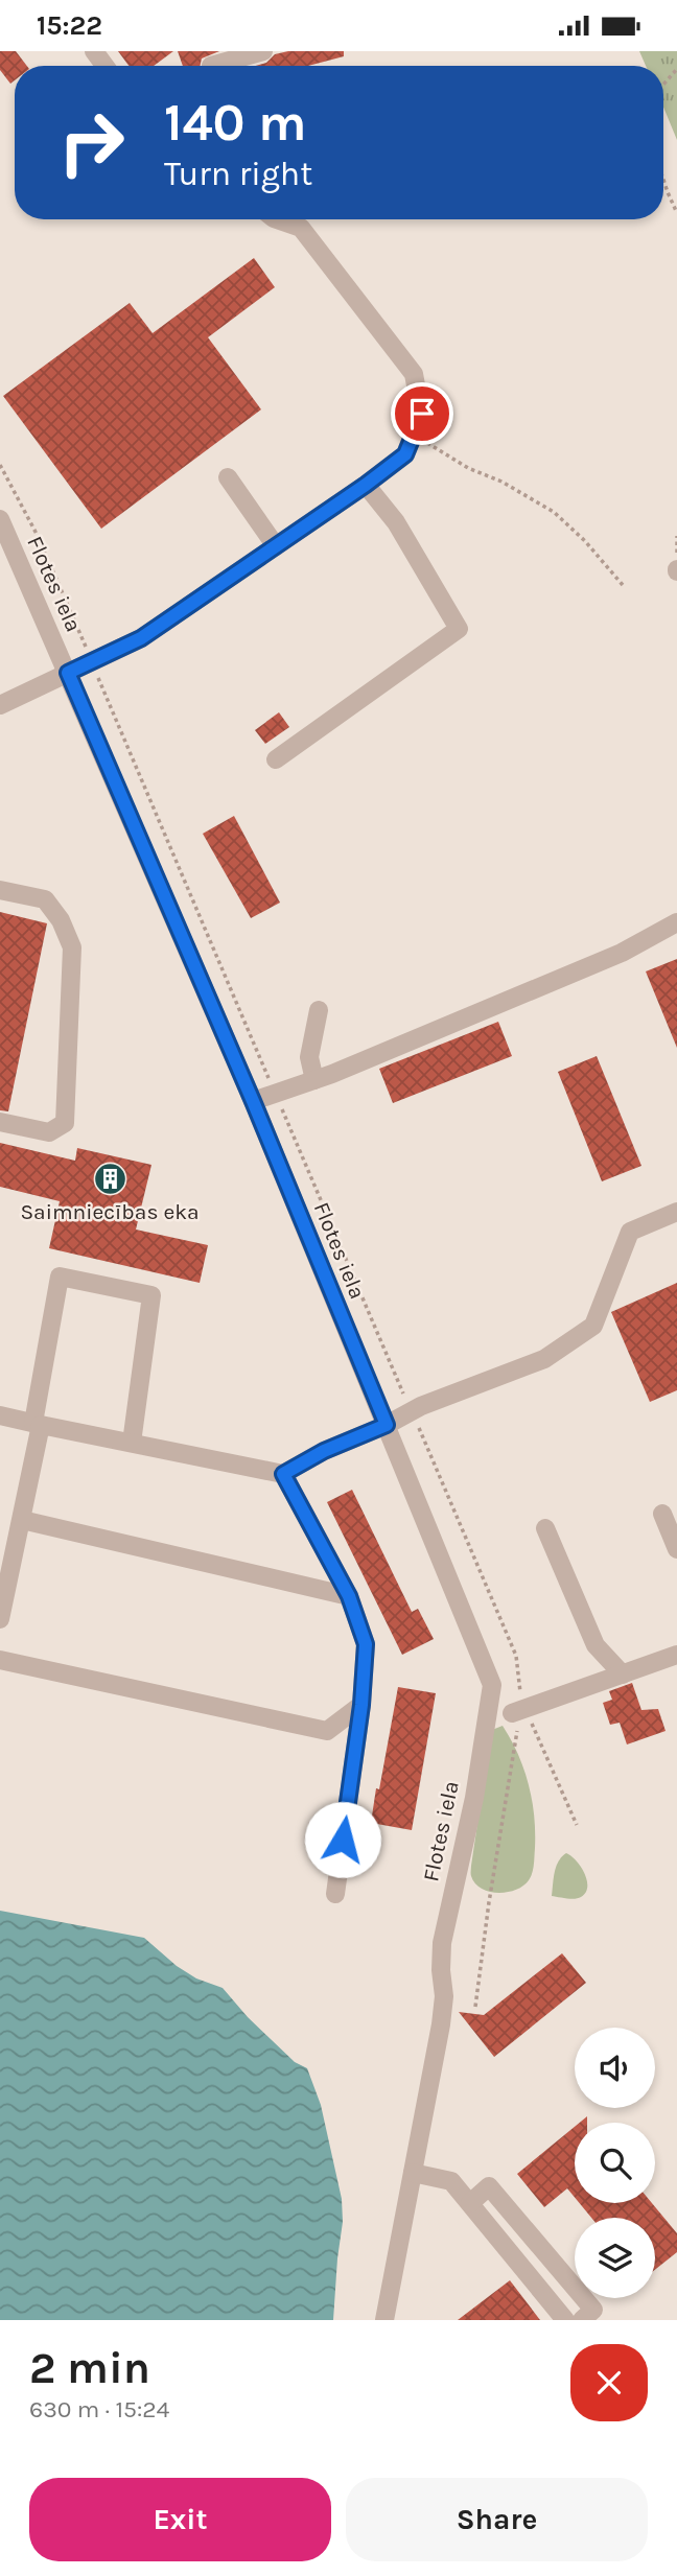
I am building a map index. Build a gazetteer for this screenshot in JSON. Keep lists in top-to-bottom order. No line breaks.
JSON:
{"streets":{"street":["Flotes iela"]},"places":{"building":["Saimniecības eka"]},"page":{"status":"15:22","turn":["140 m","Turn right"],"heading":["2 min","630 m · 15:24"],"buttons":["Exit","Share"]}}
